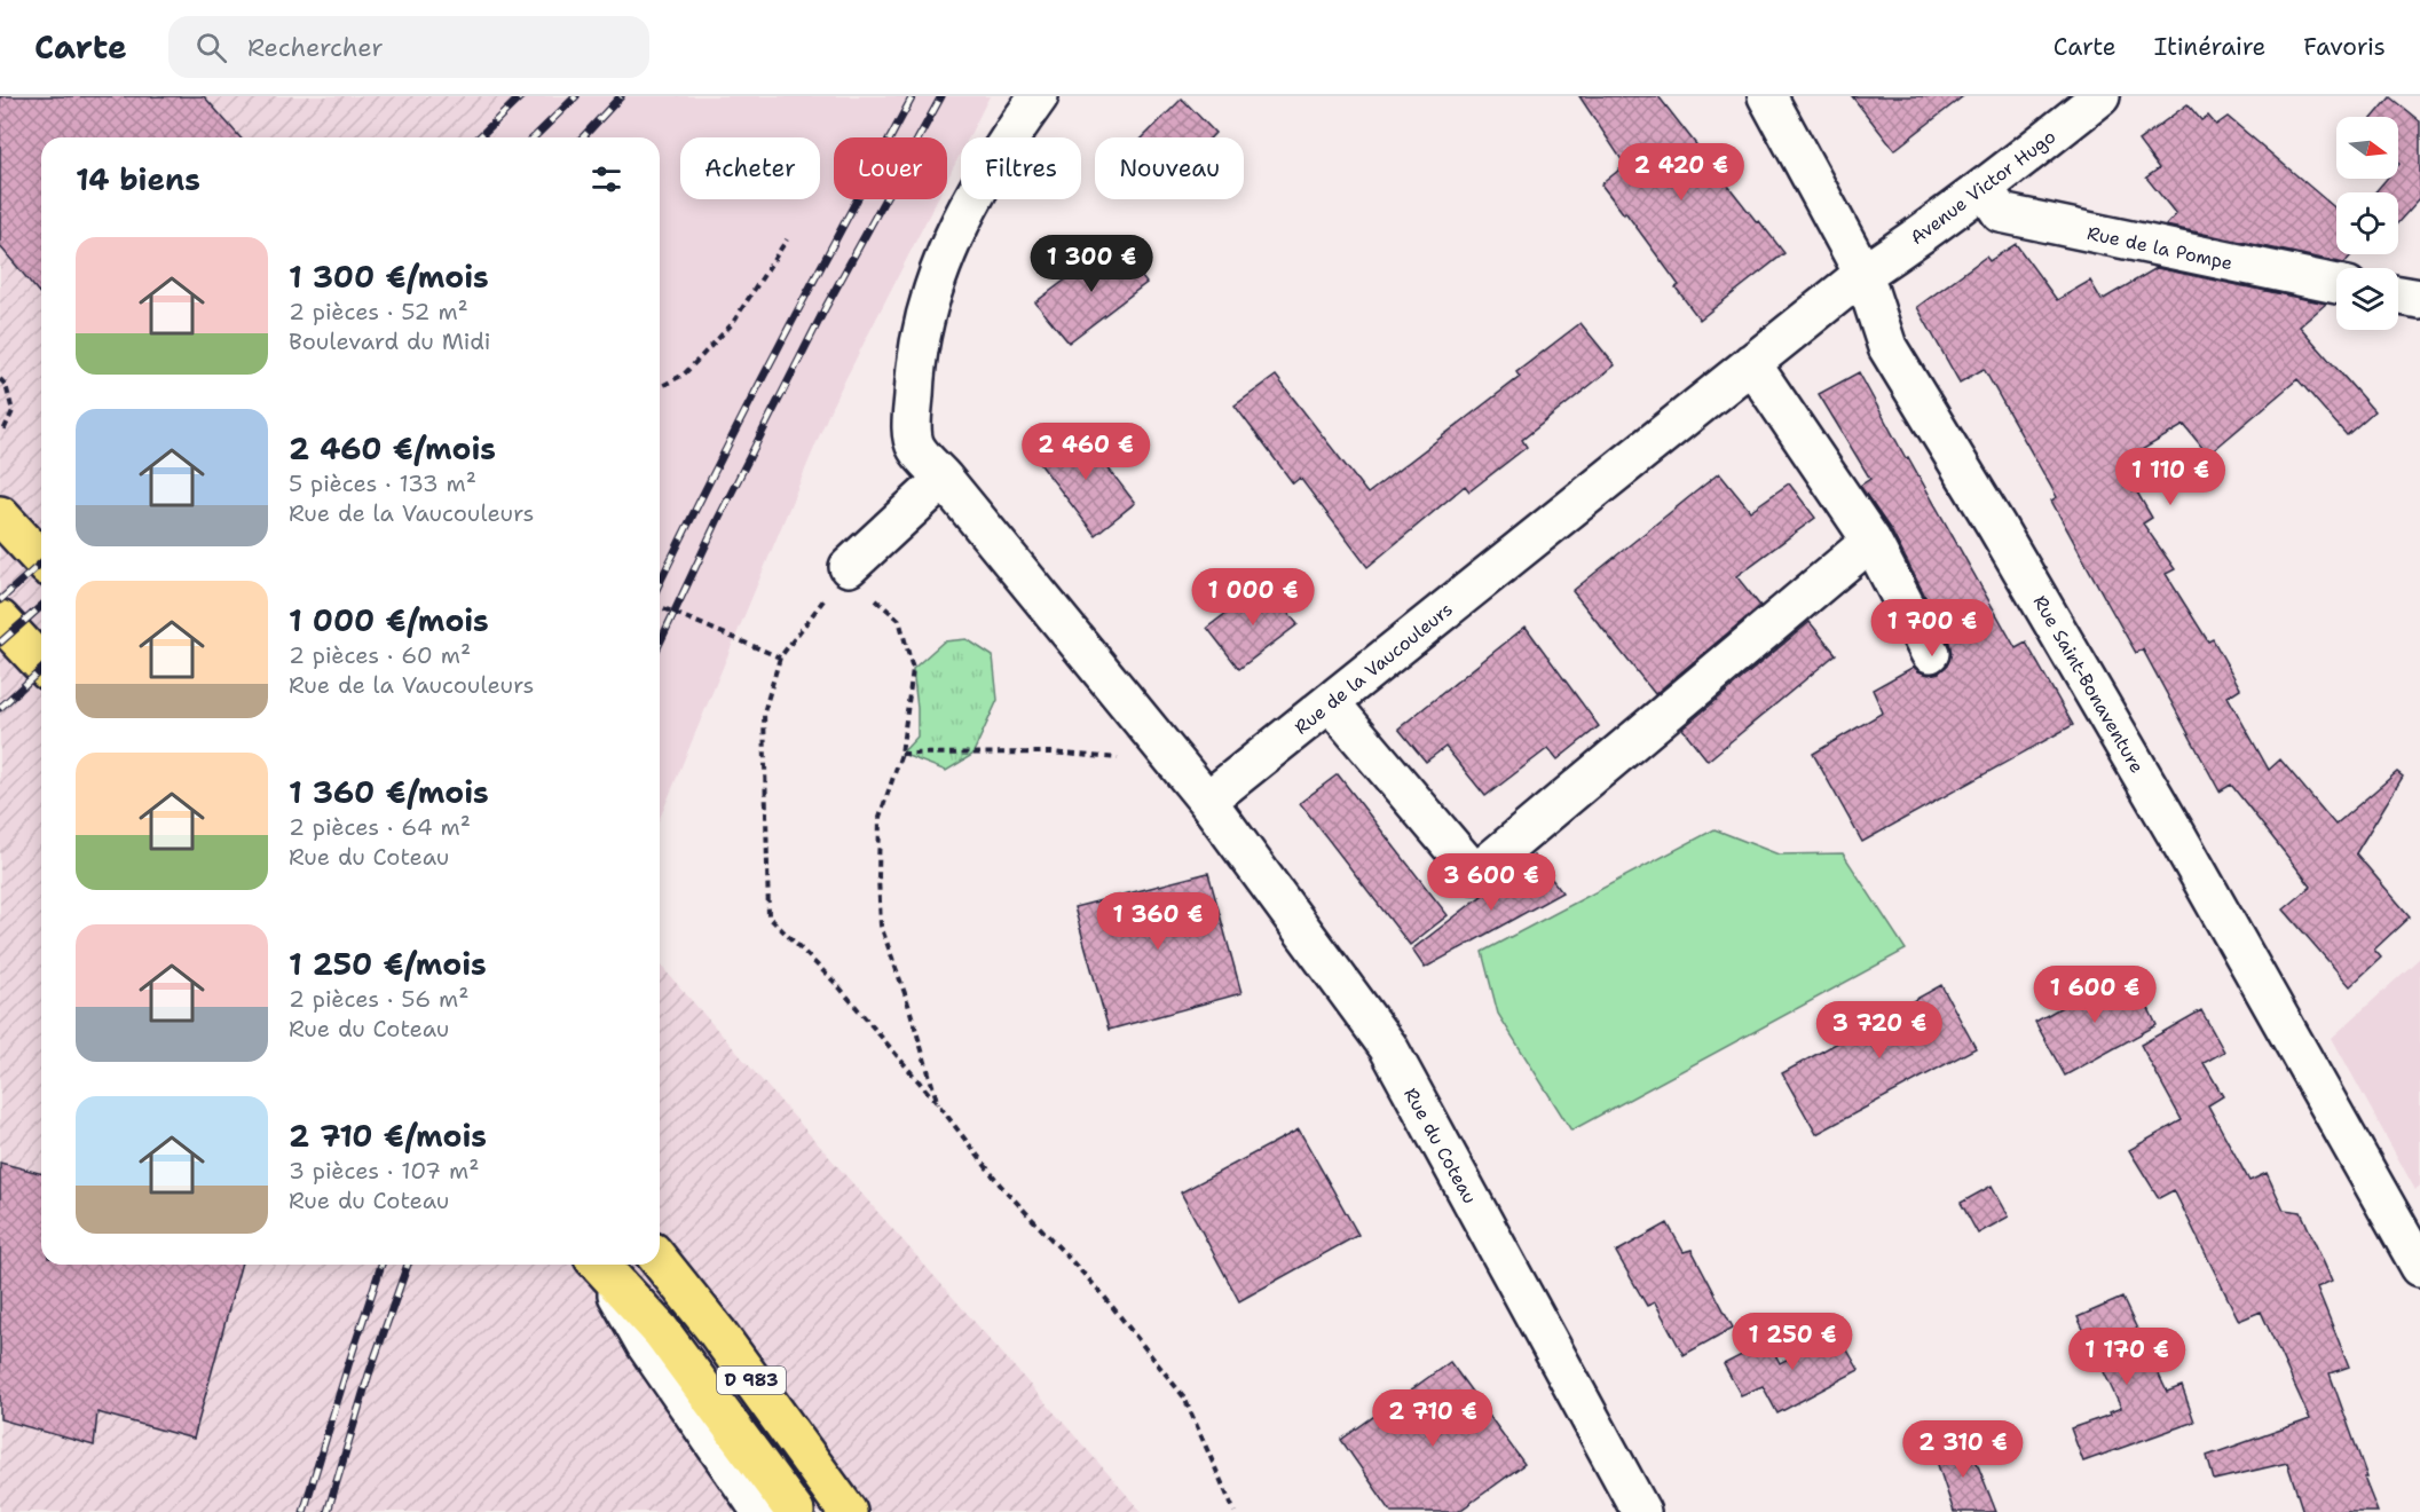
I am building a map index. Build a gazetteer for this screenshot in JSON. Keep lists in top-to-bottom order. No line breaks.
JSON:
{"streets":{"main road":["D 983"],"street":["Avenue Victor Hugo","Rue de la Pompe","Rue de la Vaucouleurs","Rue Saint-Bonaventure","Rue du Coteau"]},"crossings":[["Avenue Victor Hugo","Rue de la Pompe"],["Avenue Victor Hugo","Rue de la Vaucouleurs"],["Avenue Victor Hugo","Rue Saint-Bonaventure"],["Rue de la Vaucouleurs","Rue Saint-Bonaventure"],["Rue de la Vaucouleurs","Rue du Coteau"]],"north":"right","page":{"header":"Carte","search":"Rechercher","nav":["Carte","Itinéraire","Favoris"],"chip":["Acheter","Louer","Filtres","Nouveau"],"heading":"14 biens","price":["2 420 €","1 300 €","2 460 €","1 110 €","1 000 €","1 700 €","3 600 €","1 360 €","1 600 €","3 720 €","1 250 €","1 170 €","2 710 €","2 310 €"],"list":[{"name":"1 300 €/mois","note":"2 pièces · 52 m² · Boulevard du Midi"},{"name":"2 460 €/mois","note":"5 pièces · 133 m² · Rue de la Vaucouleurs"},{"name":"1 000 €/mois","note":"2 pièces · 60 m² · Rue de la Vaucouleurs"},{"name":"1 360 €/mois","note":"2 pièces · 64 m² · Rue du Coteau"},{"name":"1 250 €/mois","note":"2 pièces · 56 m² · Rue du Coteau"},{"name":"2 710 €/mois","note":"3 pièces · 107 m² · Rue du Coteau"}]}}
